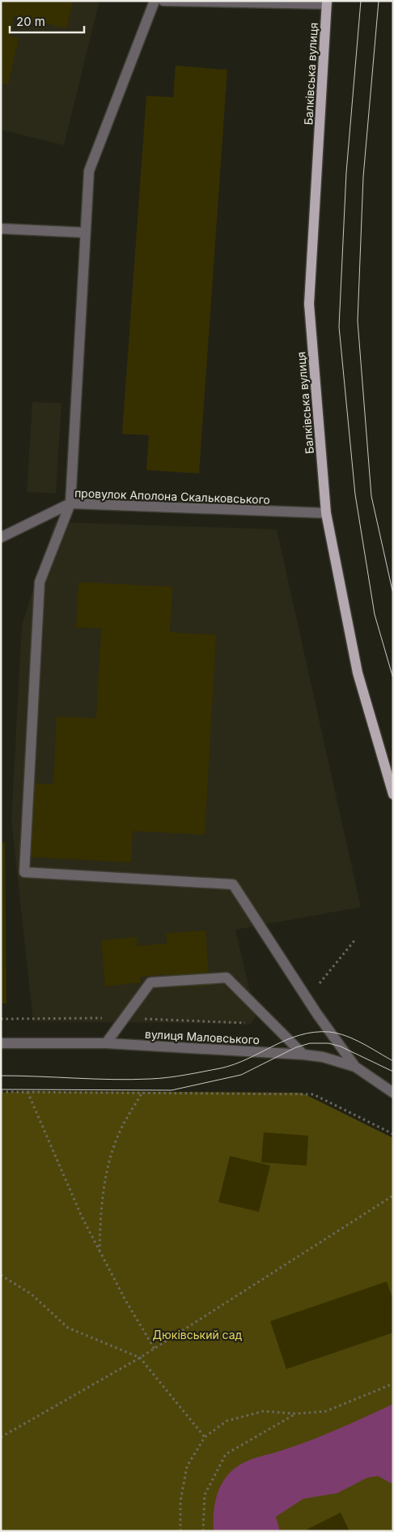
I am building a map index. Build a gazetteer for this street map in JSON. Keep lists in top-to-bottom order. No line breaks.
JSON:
{"streets":{"main road":["Балківська вулиця"],"street":["провулок Аполона Скальковського","вулиця Маловського"]},"crossings":[["Балківська вулиця","провулок Аполона Скальковського"]],"parks":["Дюківський сад"],"scale_bar":"20 m"}
